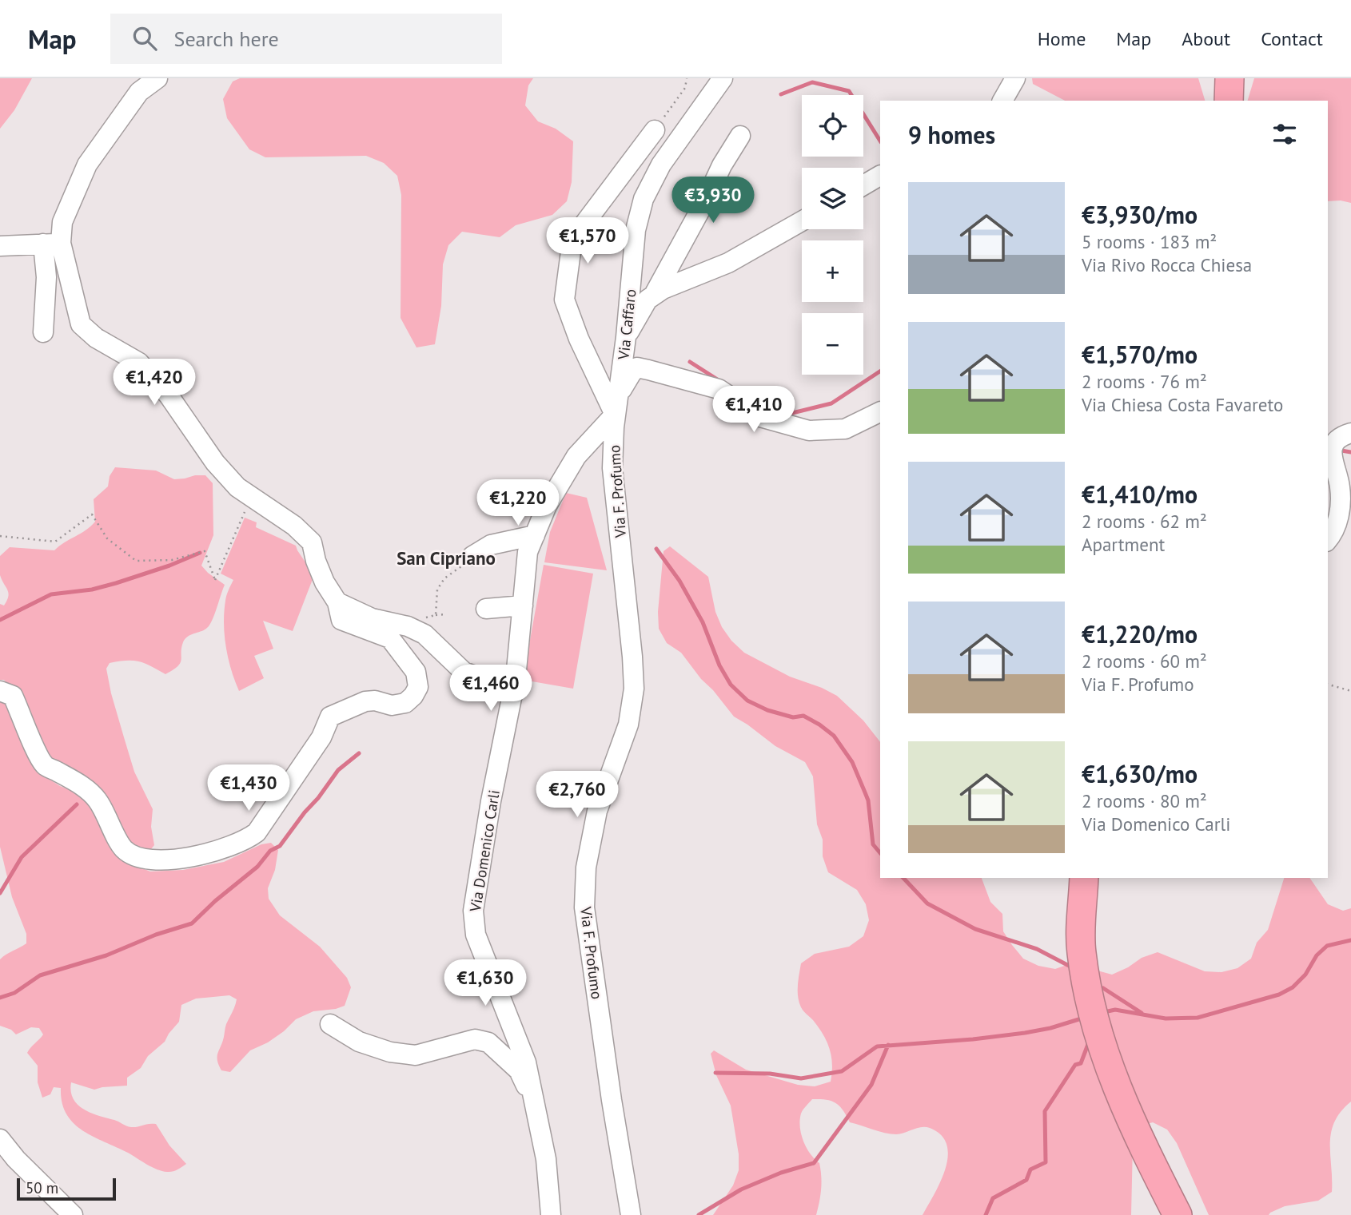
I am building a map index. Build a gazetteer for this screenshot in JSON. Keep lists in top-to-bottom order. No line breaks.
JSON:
{"streets":{"street":["Via Caffaro","Via F. Profumo","Via Domenico Carli"]},"crossings":[["Via Caffaro","Via F. Profumo"],["Via Caffaro","Via Domenico Carli"],["Via F. Profumo","Via Domenico Carli"]],"districts":["San Cipriano"],"scale_bar":"50 m","page":{"header":"Map","search":"Search here","nav":["Home","Map","About","Contact"],"map_buttons":["+","−"],"heading":"9 homes","list":[{"name":"€3,930/mo","note":"5 rooms · 183 m² · Via Rivo Rocca Chiesa"},{"name":"€1,570/mo","note":"2 rooms · 76 m² · Via Chiesa Costa Favareto"},{"name":"€1,410/mo","note":"2 rooms · 62 m² · Apartment"},{"name":"€1,220/mo","note":"2 rooms · 60 m² · Via F. Profumo"},{"name":"€1,630/mo","note":"2 rooms · 80 m² · Via Domenico Carli"}],"price":["€3,930","€1,570","€1,420","€1,410","€1,220","€1,460","€1,430","€2,760","€1,630"],"scale":"50 m"}}
